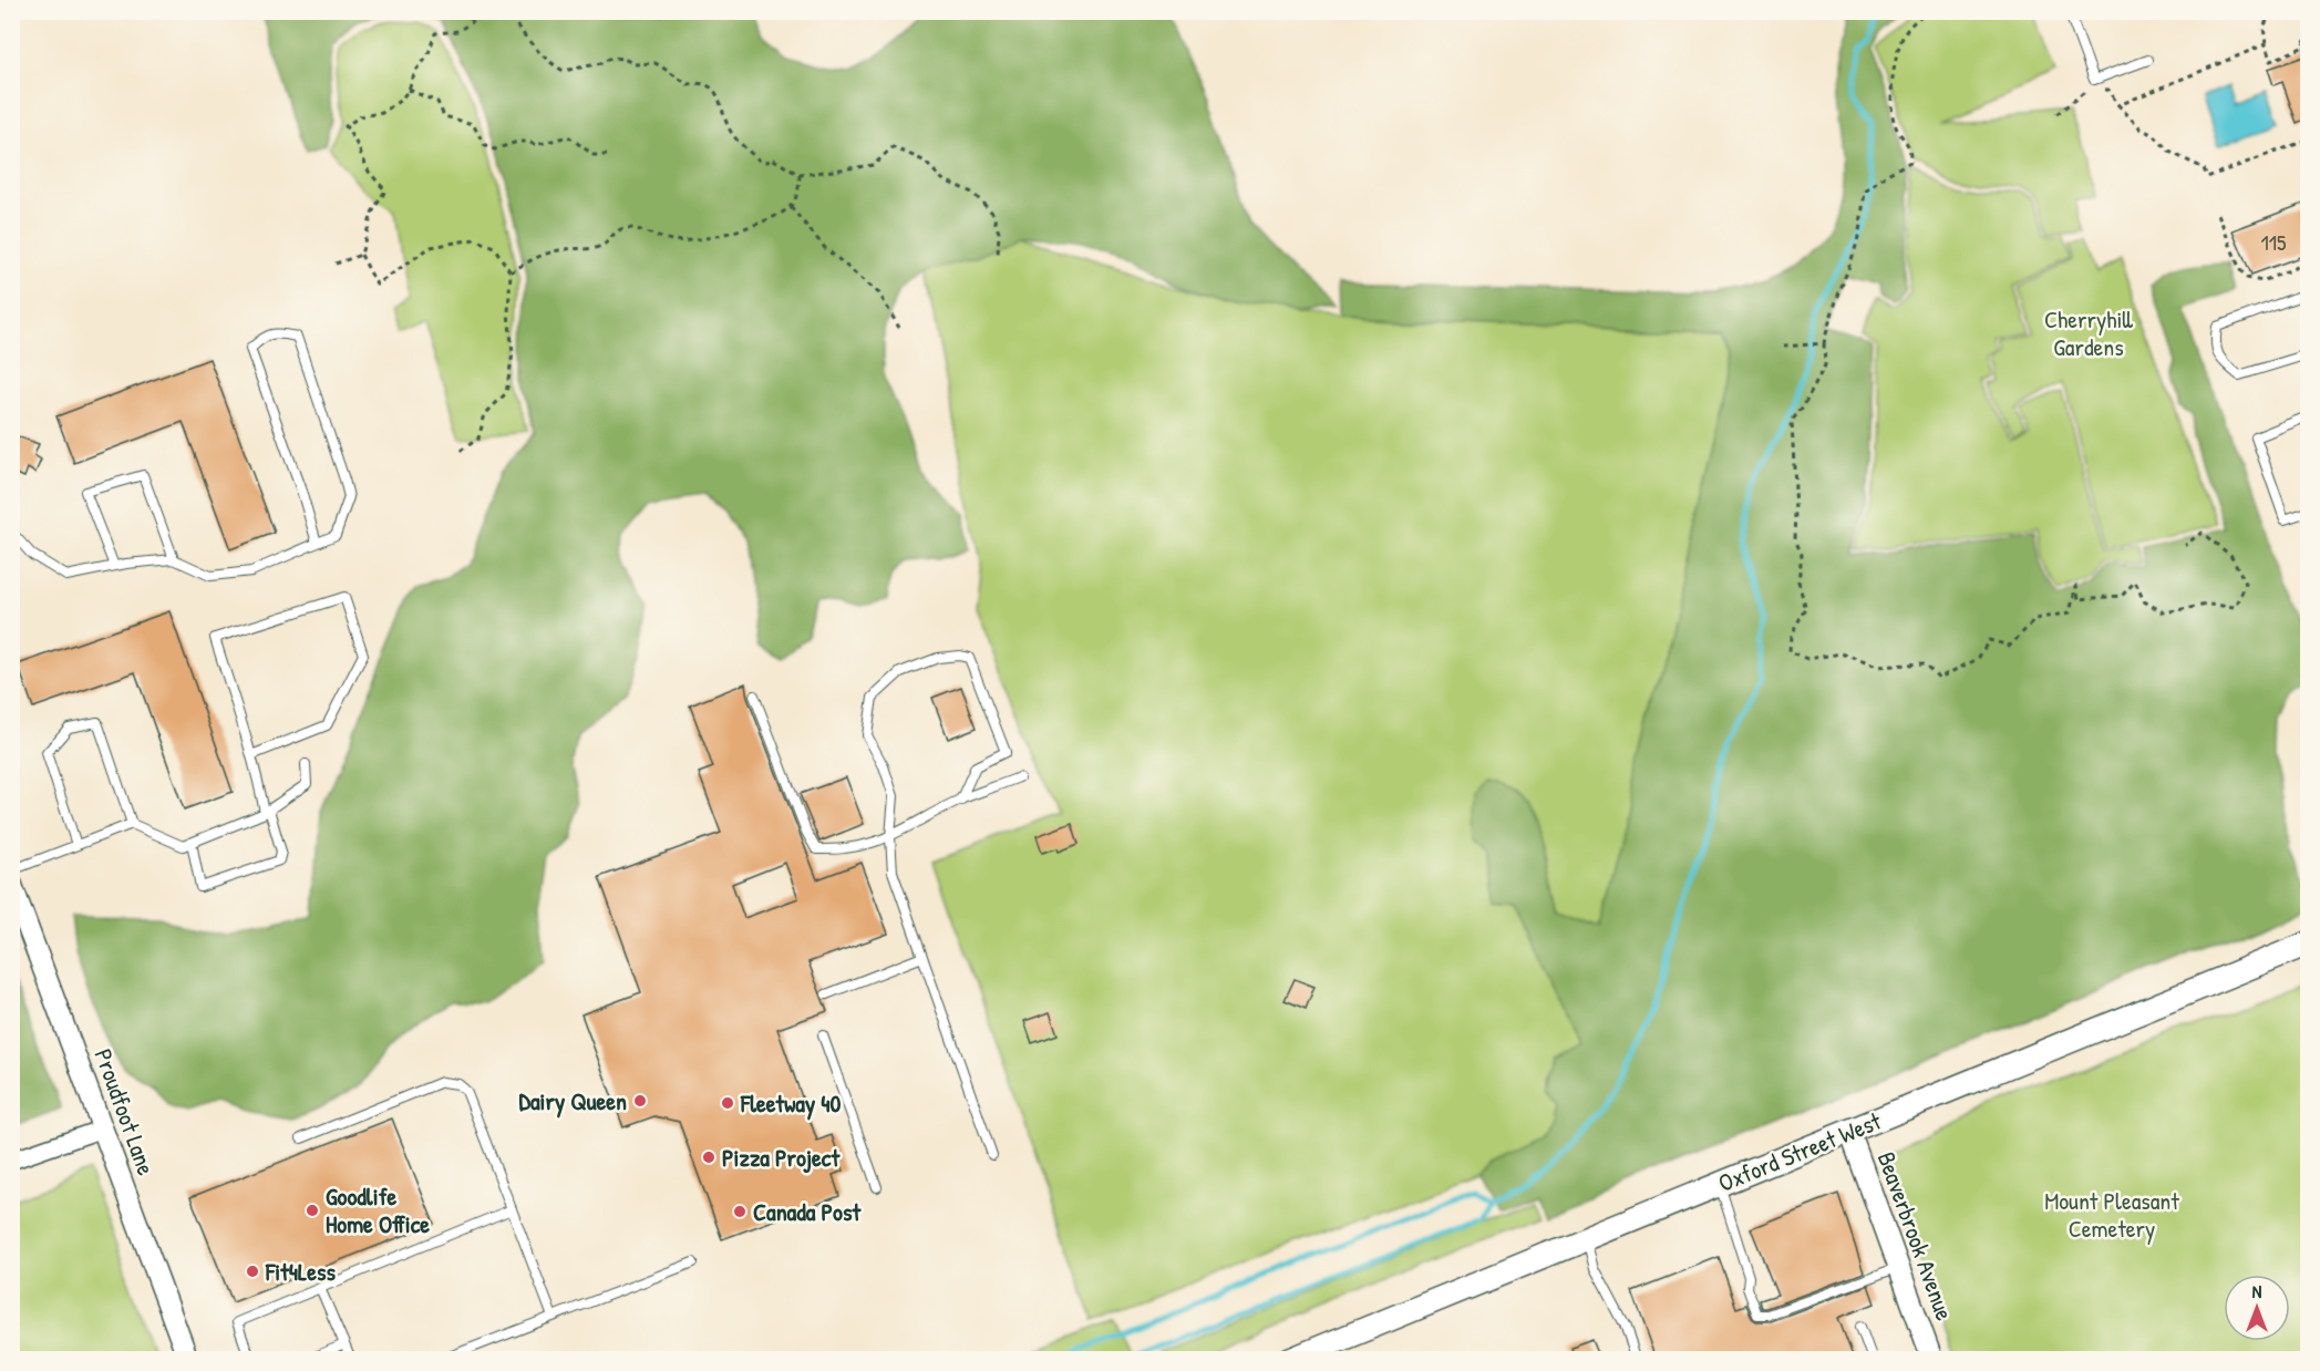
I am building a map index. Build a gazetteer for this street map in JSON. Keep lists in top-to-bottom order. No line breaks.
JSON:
{"streets":{"main road":["Oxford Street West"],"street":["Proudfoot Lane","Beaverbrook Avenue"]},"crossings":[["Oxford Street West","Beaverbrook Avenue"]],"parks":["Cherryhill Gardens","Mount Pleasant Cemetery"],"places":["Dairy Queen","Fleetway 40","Pizza Project","Goodlife Home Office","Canada Post","Fit4Less"],"house_numbers":["115"],"north":"top"}
